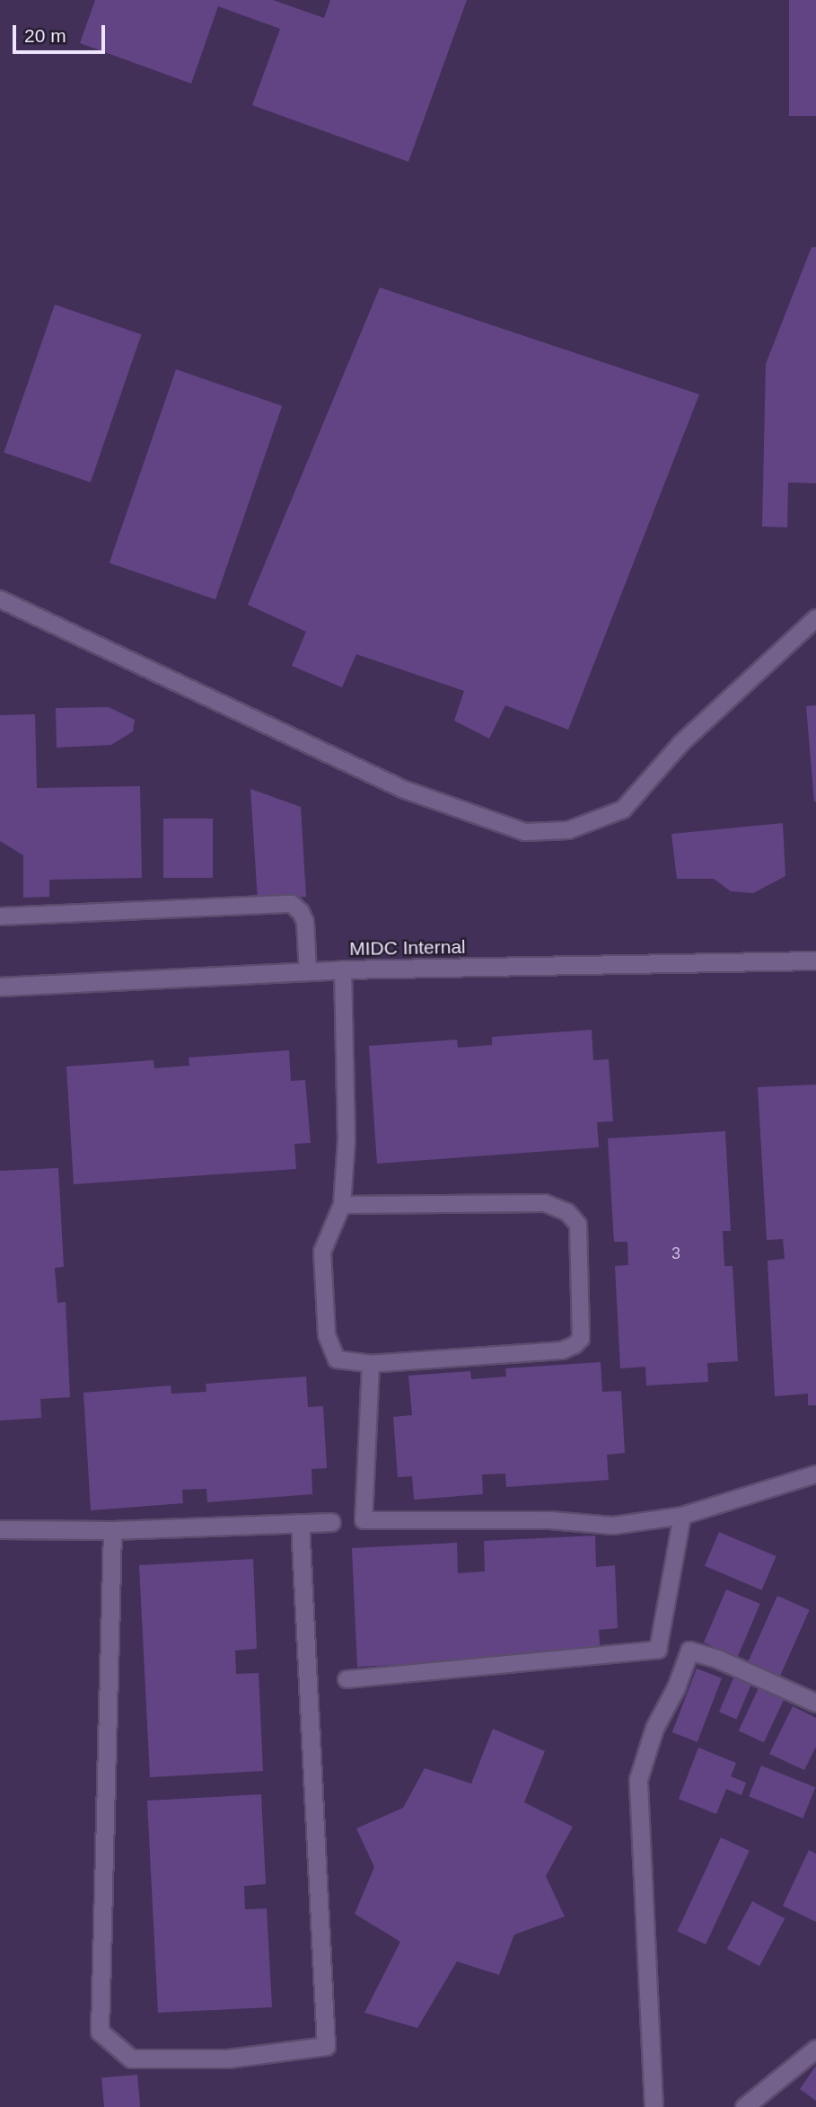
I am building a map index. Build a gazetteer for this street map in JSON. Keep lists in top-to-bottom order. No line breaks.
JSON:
{"streets":{"street":["MIDC Internal"]},"house_numbers":["3"],"scale_bar":"20 m"}
